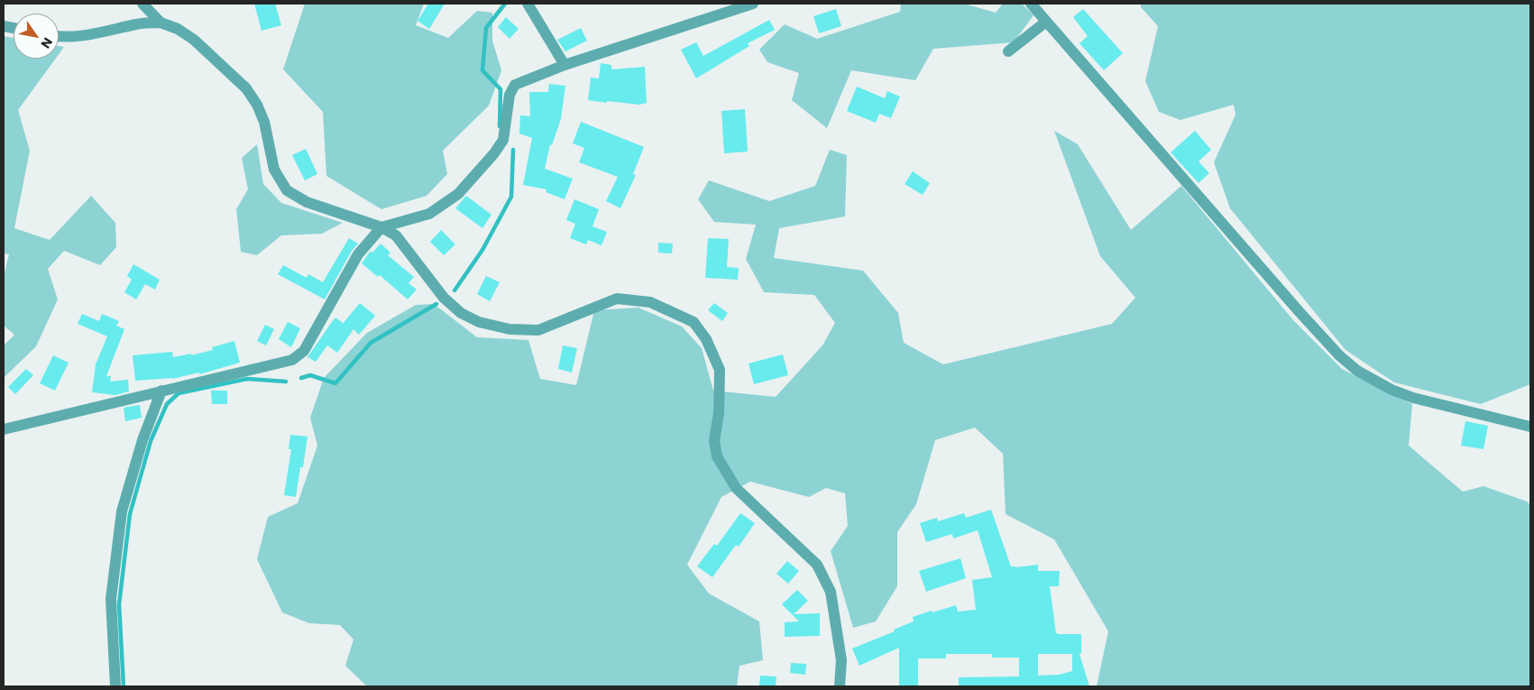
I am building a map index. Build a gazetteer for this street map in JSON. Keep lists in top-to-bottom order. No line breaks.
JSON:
{"north":"bottom right"}
